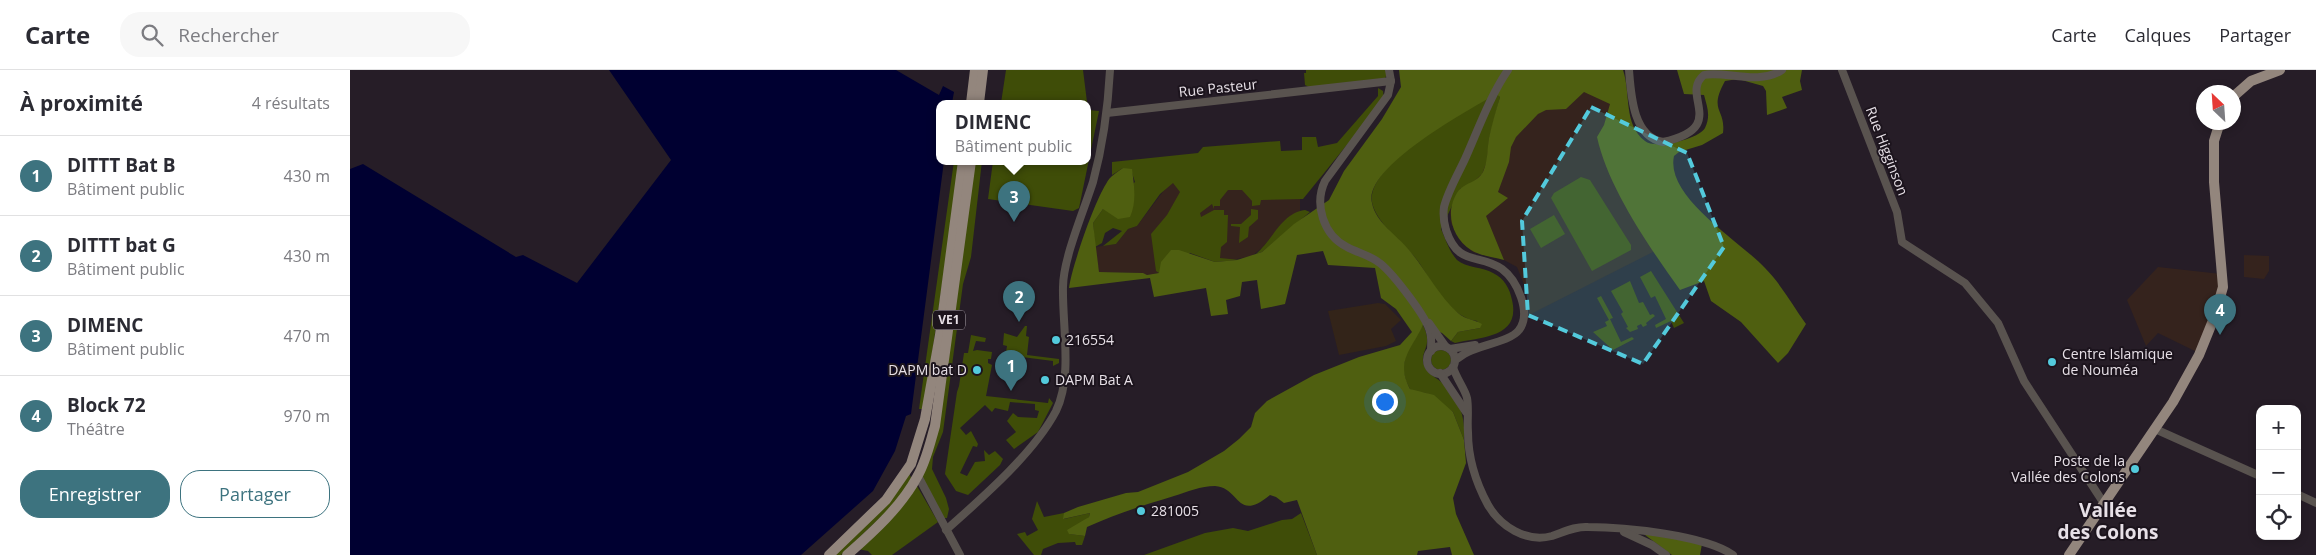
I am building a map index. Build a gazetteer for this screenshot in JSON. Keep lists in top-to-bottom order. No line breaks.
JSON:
{"streets":{"main road":["VE1"],"street":["Rue Pasteur","Rue Higginson"]},"districts":["Vallée des Colons"],"places":["216554","Centre Islamique de Nouméa","DAPM bat D","DAPM Bat A","Poste de la Vallée des Colons","281005"],"north":"top left","page":{"header":"Carte","search":"Rechercher","nav":["Carte","Calques","Partager"],"heading":["À proximité","4 résultats"],"popup":["DIMENC","Bâtiment public"],"list":[{"mark":"1","name":"DITTT Bat B","note":"Bâtiment public","value":"430 m"},{"mark":"2","name":"DITTT bat G","note":"Bâtiment public","value":"430 m"},{"mark":"3","name":"DIMENC","note":"Bâtiment public","value":"470 m"},{"mark":"4","name":"Block 72","note":"Théâtre","value":"970 m"}],"pins":["3","2","4","1"],"map_buttons":["+","−"],"buttons":["Enregistrer","Partager"]}}
